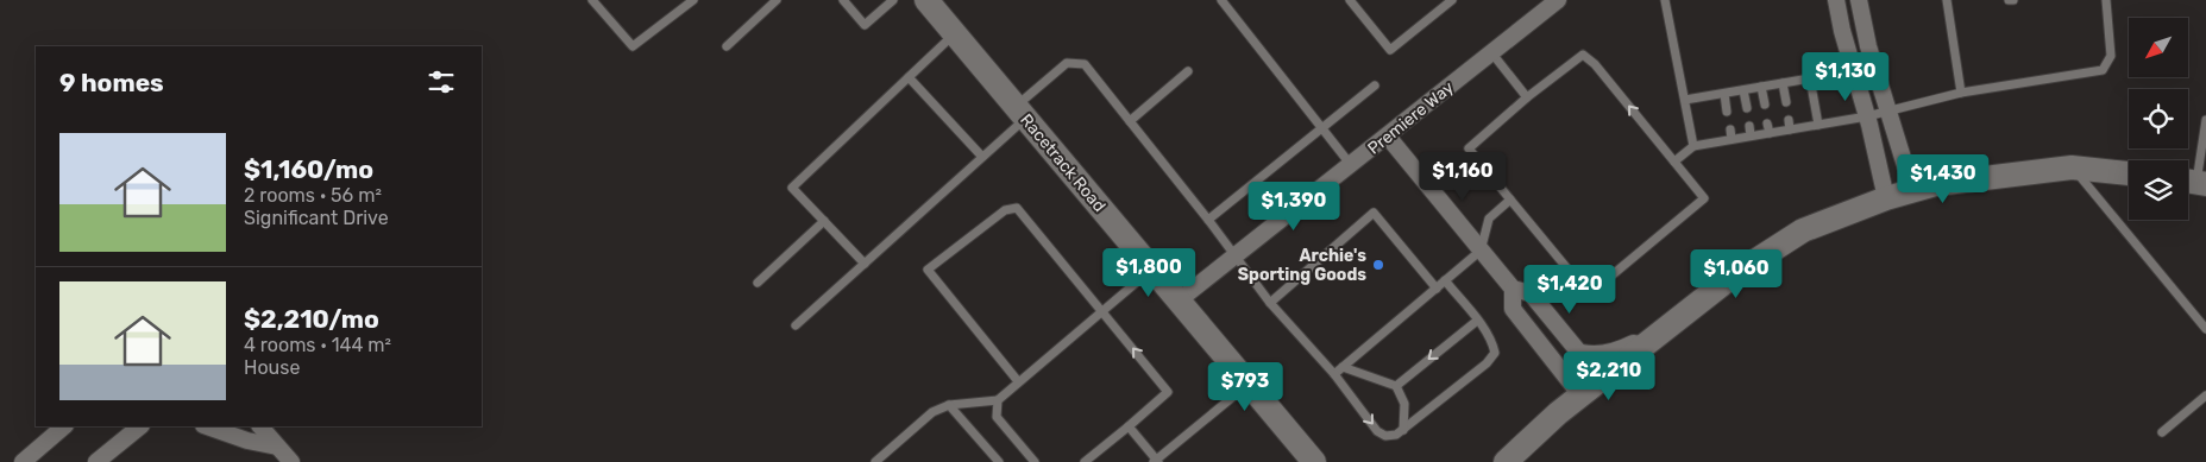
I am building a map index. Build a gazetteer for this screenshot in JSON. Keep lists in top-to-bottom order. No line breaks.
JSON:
{"streets":{"main road":["Racetrack Road"],"street":["Premiere Way"]},"crossings":[["Premiere Way","Racetrack Road"]],"places":["Archie's Sporting Goods"],"north":"bottom left","page":{"heading":"9 homes","price":["$1,130","$1,160","$1,430","$1,390","$1,800","$1,060","$1,420","$2,210","$793"],"list":[{"name":"$1,160/mo","note":"2 rooms · 56 m² · Significant Drive"},{"name":"$2,210/mo","note":"4 rooms · 144 m² · House"}]}}
